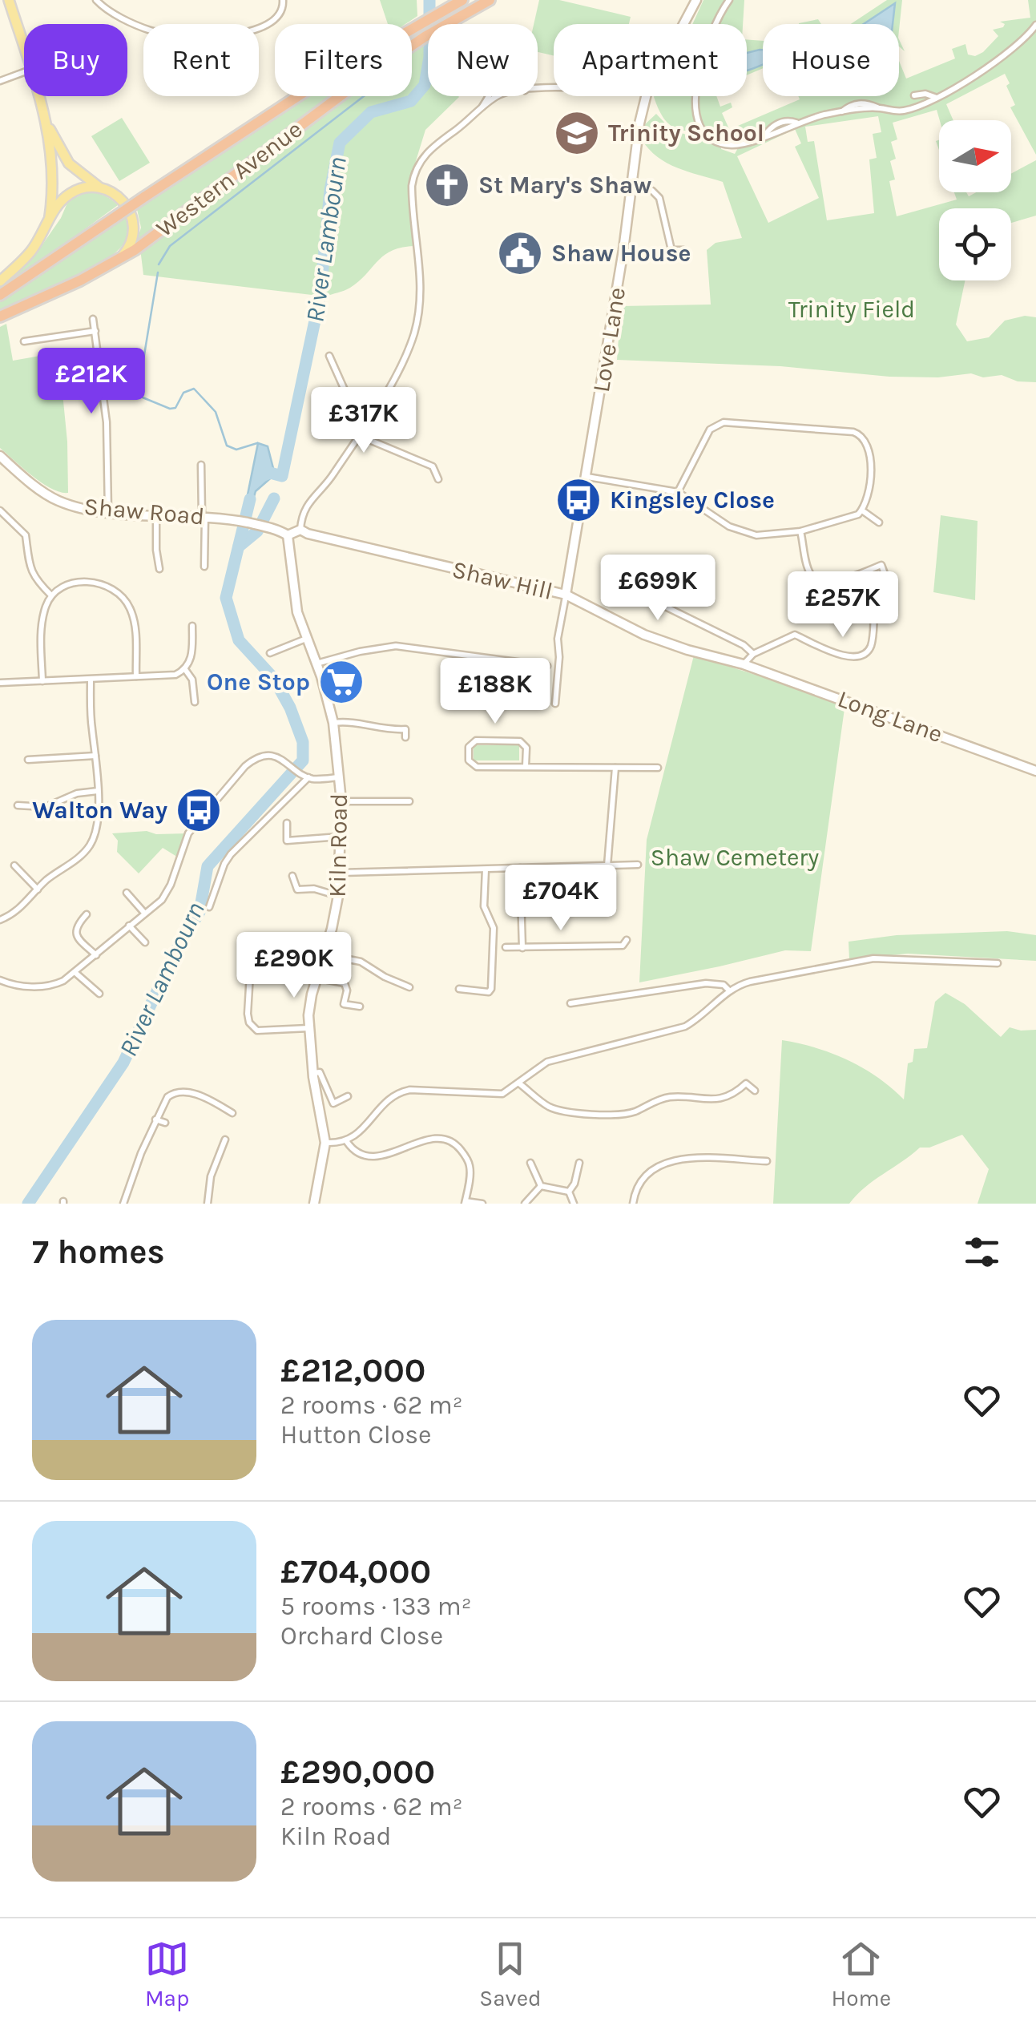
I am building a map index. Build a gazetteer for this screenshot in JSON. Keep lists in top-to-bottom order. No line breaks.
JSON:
{"streets":{"highway":["Western Avenue"],"street":["Love Lane","Shaw Road","Shaw Hill","Long Lane","Kiln Road"]},"crossings":[["Love Lane","Shaw Hill"],["Shaw Road","Kiln Road"],["Shaw Hill","Long Lane"]],"water":["River Lambourn"],"parks":["Trinity Field","Shaw Cemetery"],"places":{"school or university":["Trinity School"],"church":["St Mary's Shaw"],"public building":["Shaw House"],"bus stop":["Kingsley Close","Walton Way"],"supermarket":["One Stop"]},"north":"right","page":{"chip":["Buy","Rent","Filters","New","Apartment","House"],"price":["£212K","£317K","£699K","£257K","£188K","£704K","£290K"],"heading":"7 homes","list":[{"name":"£212,000","note":"2 rooms · 62 m² · Hutton Close"},{"name":"£704,000","note":"5 rooms · 133 m² · Orchard Close"},{"name":"£290,000","note":"2 rooms · 62 m² · Kiln Road"}],"tabs":["Map","Saved","Home"]}}
